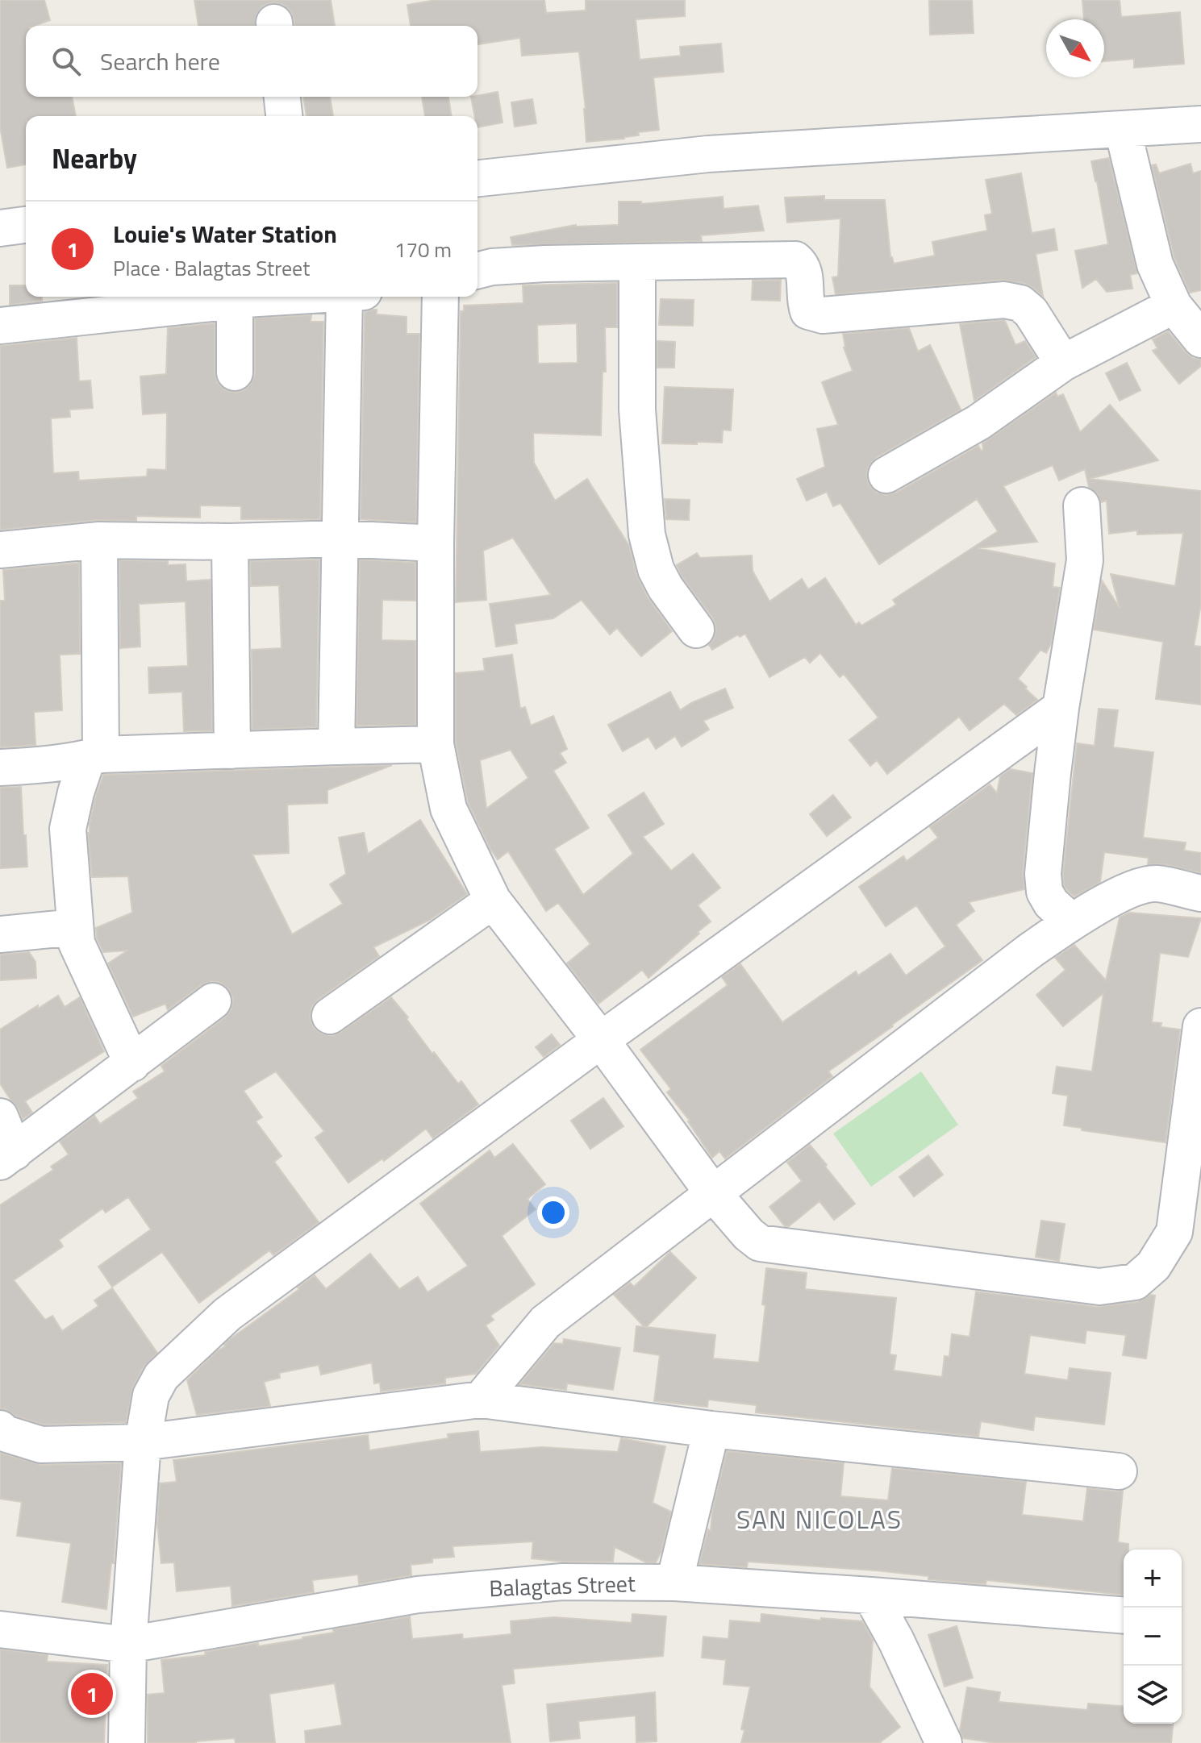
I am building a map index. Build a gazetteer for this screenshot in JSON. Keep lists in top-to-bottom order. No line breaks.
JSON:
{"streets":{"street":["Balagtas Street"]},"districts":["SAN NICOLAS"],"north":"bottom right","page":{"search":"Search here","heading":"Nearby","list":[{"mark":"1","name":"Louie's Water Station","note":"Place · Balagtas Street","value":"170 m"}],"map_buttons":["+","−"],"pins":"1"}}
